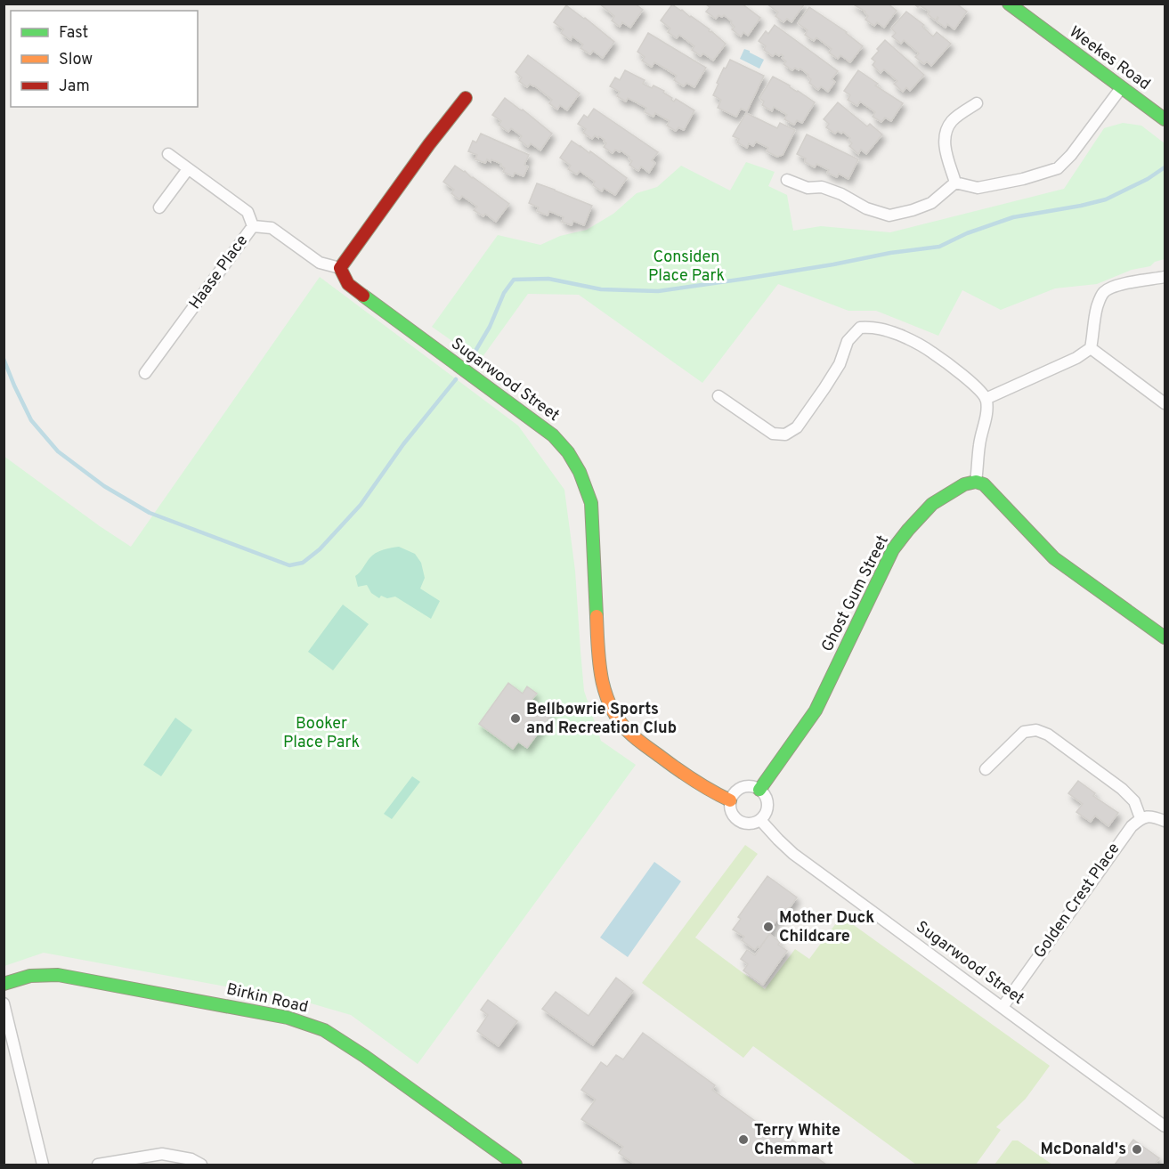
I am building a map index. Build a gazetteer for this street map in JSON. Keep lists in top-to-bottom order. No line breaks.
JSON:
{"streets":{"street":["Weekes Road","Haase Place","Sugarwood Street","Ghost Gum Street","Golden Crest Place","Birkin Road"]},"crossings":[["Haase Place","Sugarwood Street"],["Sugarwood Street","Ghost Gum Street"],["Sugarwood Street","Golden Crest Place"]],"parks":["Considen Place Park","Booker Place Park"],"places":["Bellbowrie Sports and Recreation Club","Mother Duck Childcare","Terry White Chemmart","McDonald's"],"legend":["Fast","Slow","Jam"]}
